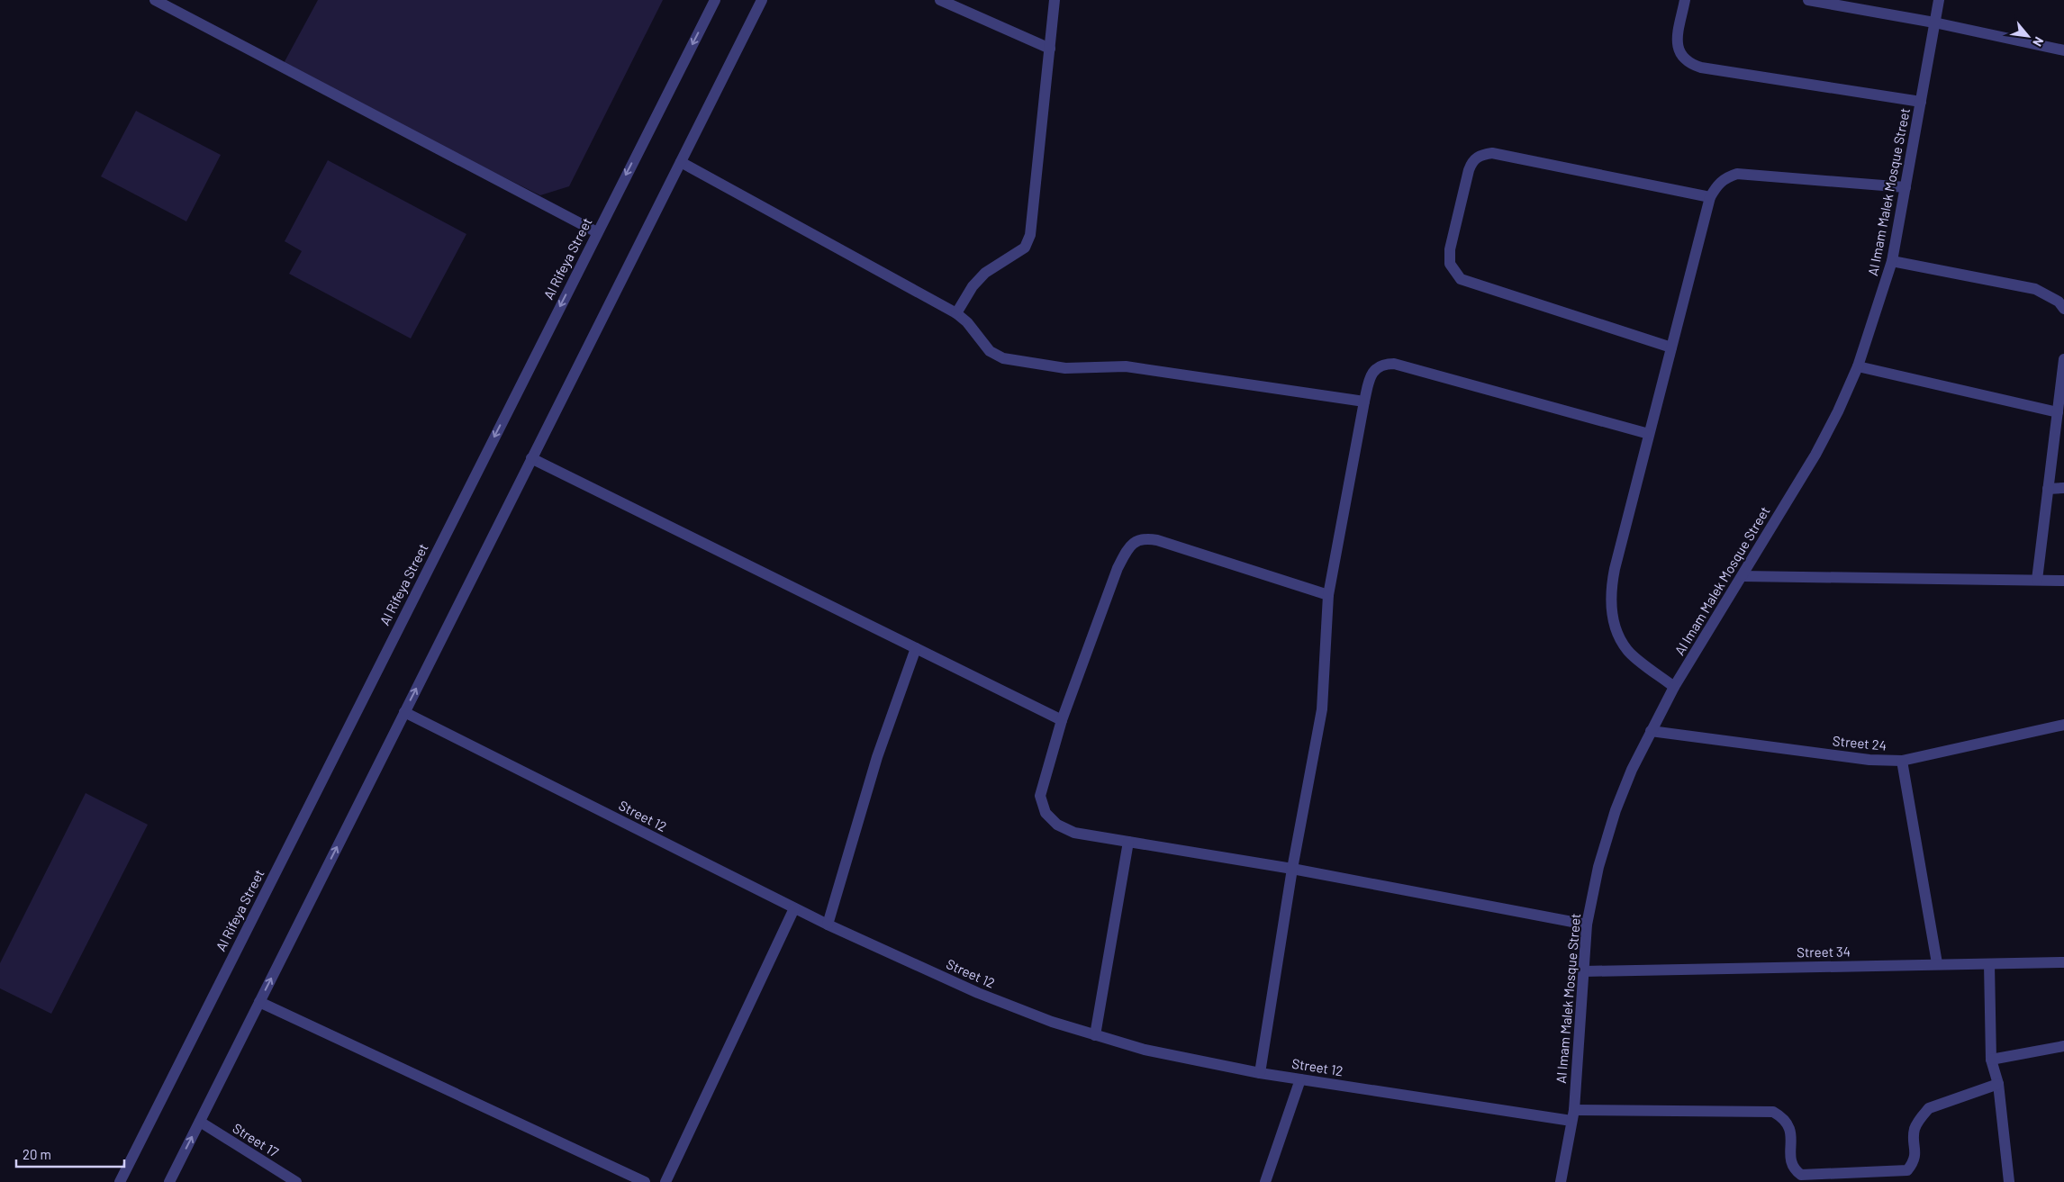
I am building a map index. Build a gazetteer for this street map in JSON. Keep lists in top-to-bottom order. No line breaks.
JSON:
{"streets":{"street":["Al Imam Malek Mosque Street","Al Rifeya Street","Street 24","Street 12","Street 34","Street 17"]},"crossings":[["Al Imam Malek Mosque Street","Street 24"],["Al Imam Malek Mosque Street","Street 12"],["Al Imam Malek Mosque Street","Street 34"]],"scale_bar":"20 m","north":"bottom right"}
